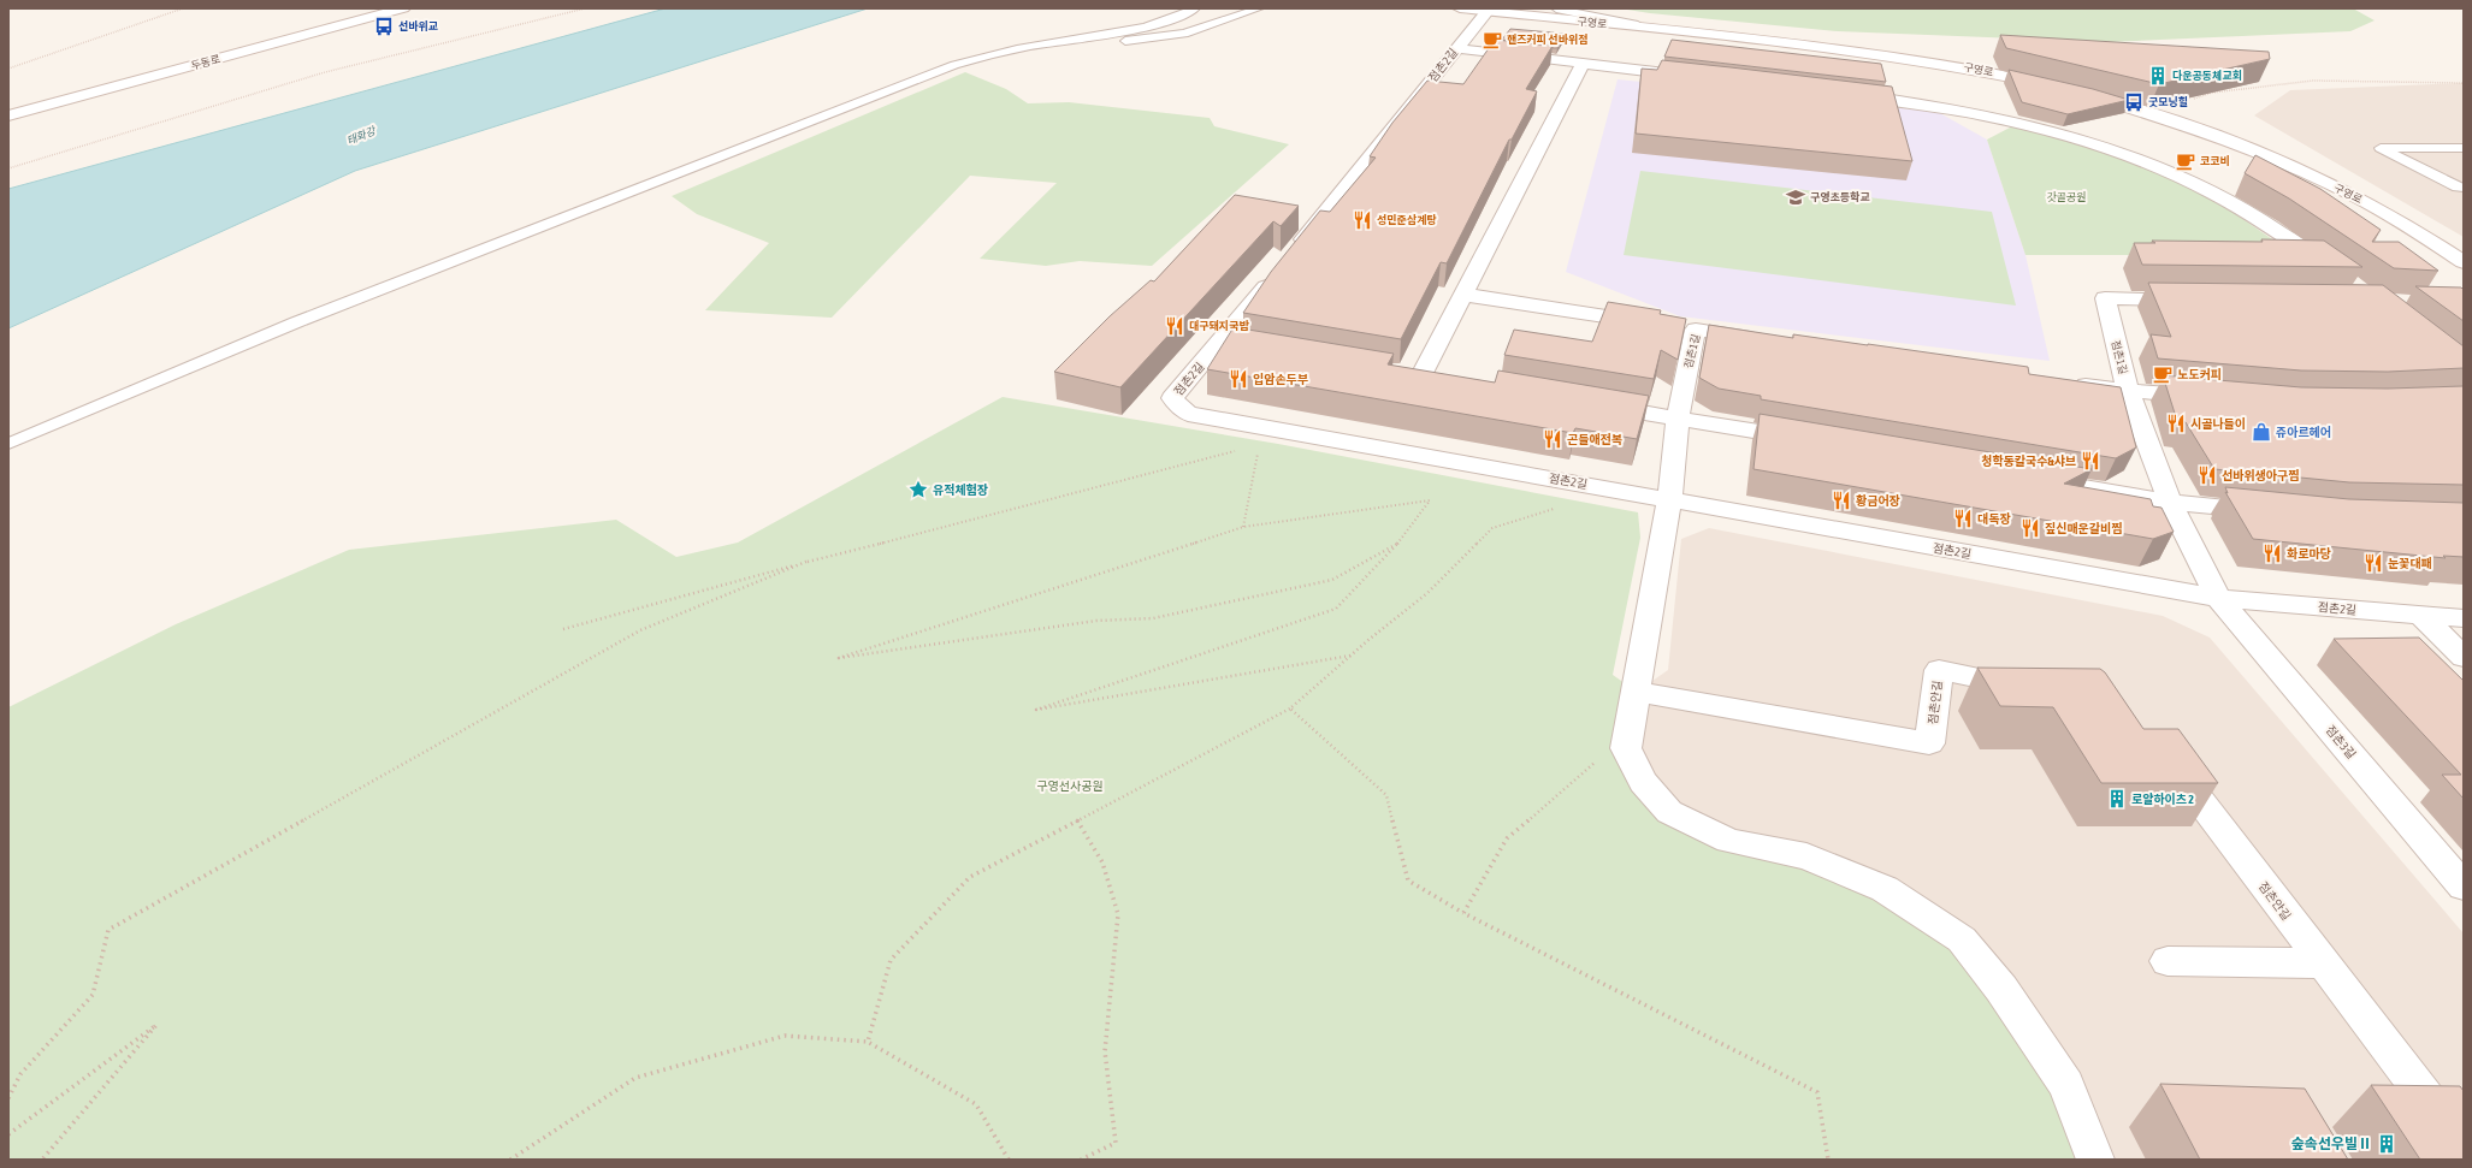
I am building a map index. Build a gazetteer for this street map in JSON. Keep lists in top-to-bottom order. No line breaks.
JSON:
{"streets":{"street":["구영로","두동로","점촌2길","점촌1길","점촌안길","점촌3길"]},"crossings":[["구영로","점촌2길"],["점촌2길","점촌1길"],["점촌2길","점촌3길"],["점촌1길","점촌3길"]],"water":["태화강"],"parks":["갓골공원","구영선사공원"],"places":{"bus stop":["선바위교","굿모닝힐"],"cafe":["핸즈커피 선바위점","코코비","노도커피"],"building":["다운공동체교회","로얄하이츠 2","숲속선우빌Ⅱ"],"school or university":["구영초등학교"],"restaurant":["성민준삼계탕","대구돼지국밥","입암손두부","시골나들이","곤들애전복","청학동칼국수&샤브","선바위생아구찜","황금어장","대독장","짚신매운갈비찜","화로마당","눈꽃대패"],"shop":["쥬아르헤어"],"place":["유적체험장"]}}
